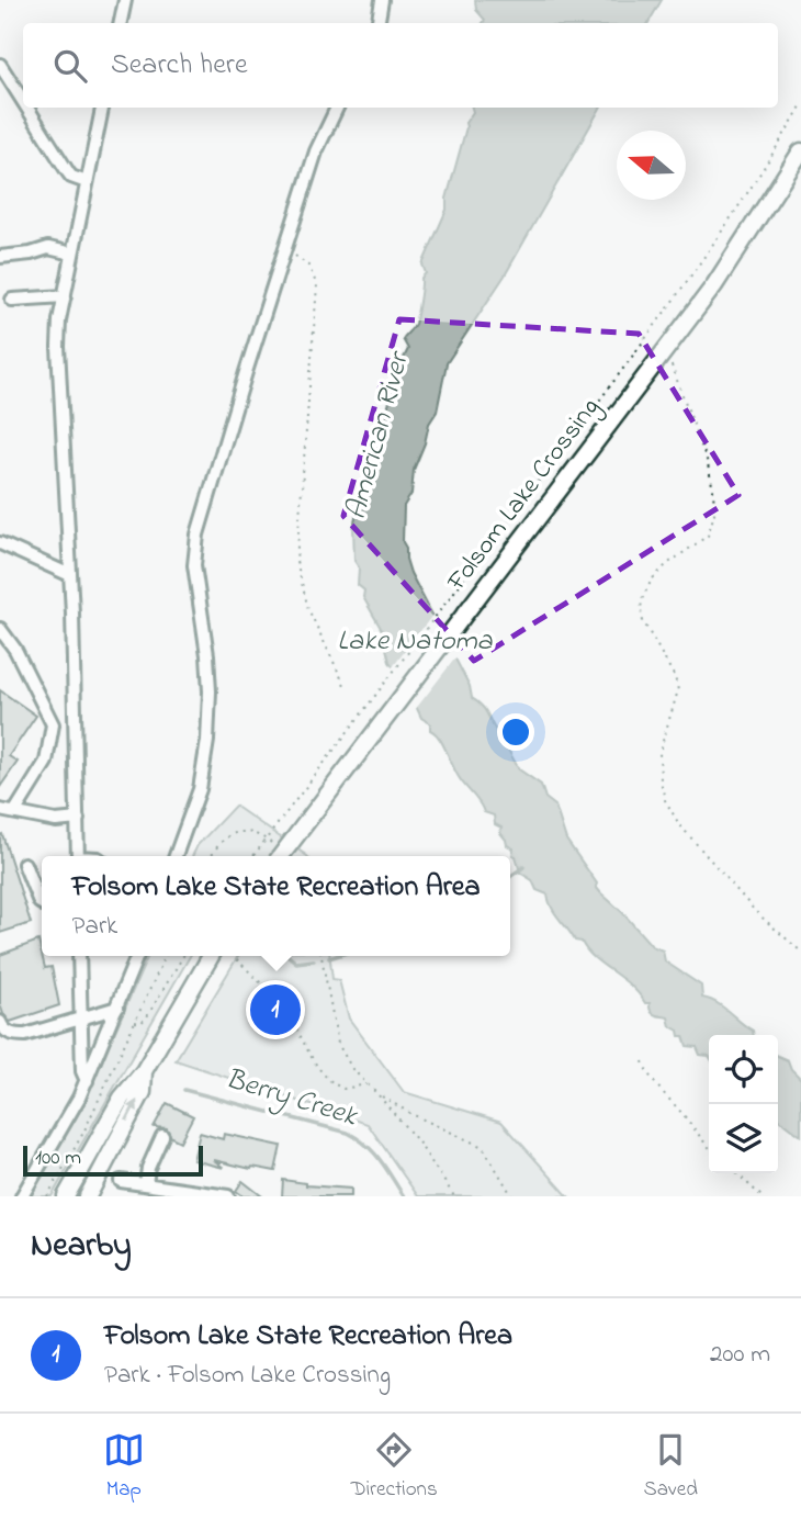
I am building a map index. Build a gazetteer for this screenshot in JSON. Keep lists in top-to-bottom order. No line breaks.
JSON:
{"streets":{"main road":["Folsom Lake Crossing"]},"water":["American River","Lake Natoma","Berry Creek"],"scale_bar":"100 m","north":"left","page":{"search":"Search here","popup":["Folsom Lake State Recreation Area","Park"],"pins":"1","scale":"100 m","heading":"Nearby","list":[{"mark":"1","name":"Folsom Lake State Recreation Area","note":"Park · Folsom Lake Crossing","value":"200 m"}],"nav":["Map","Directions","Saved"]}}
